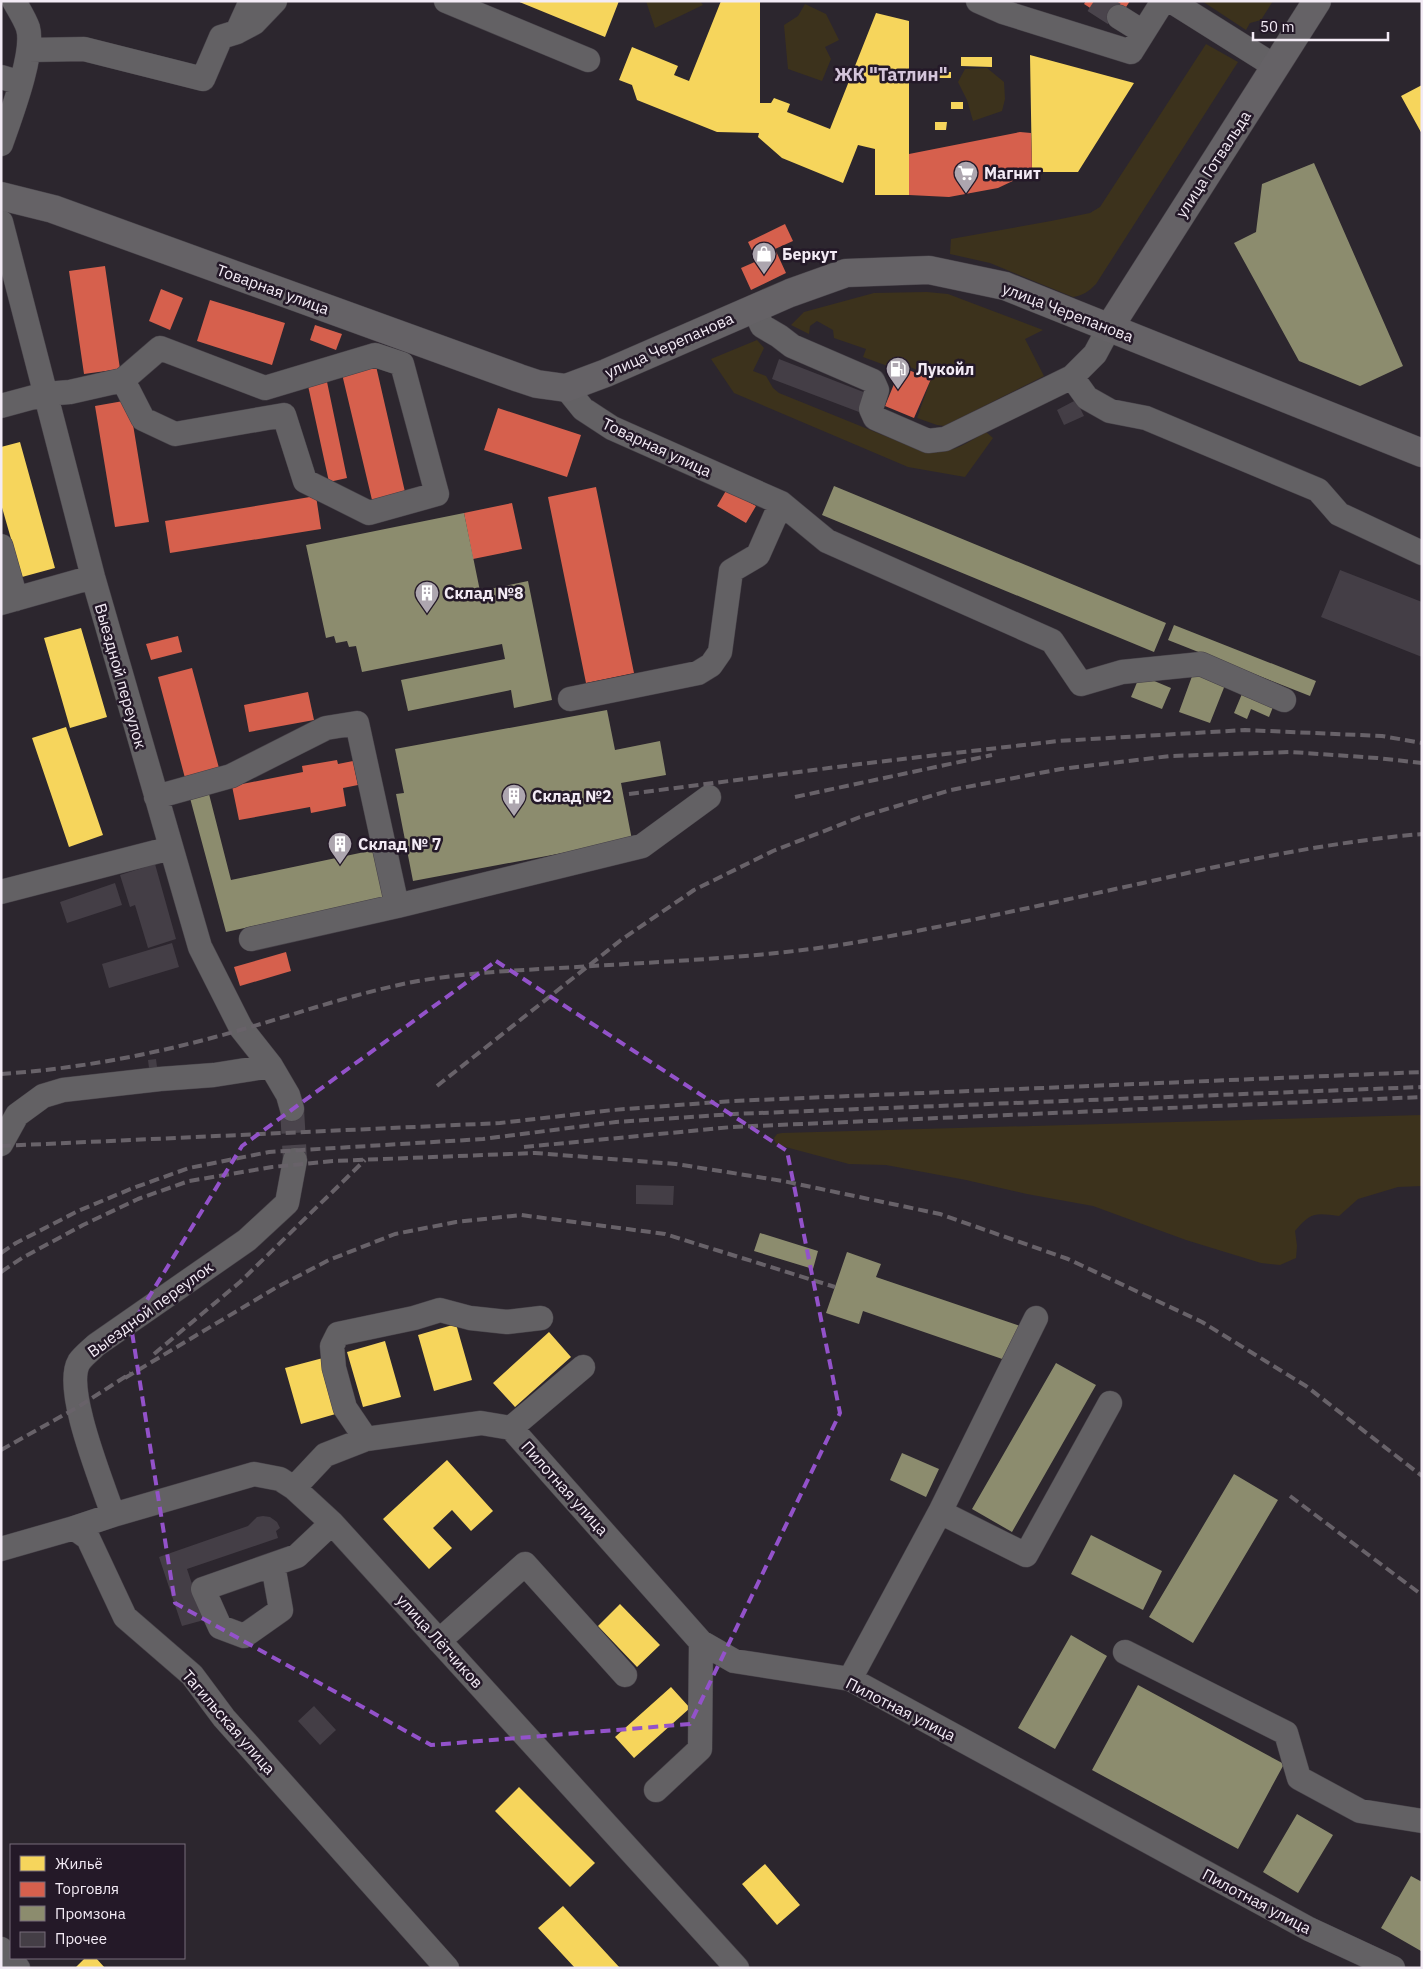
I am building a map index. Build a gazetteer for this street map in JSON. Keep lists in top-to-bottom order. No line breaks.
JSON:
{"streets":{"main road":["улица Готвальда","Товарная улица","улица Черепанова"],"street":["Выездной переулок","Пилотная улица","улица Лётчиков","Тагильская улица"]},"crossings":[["улица Готвальда","улица Черепанова"],["Товарная улица","улица Черепанова"],["Выездной переулок","улица Лётчиков"],["Пилотная улица","улица Лётчиков"],["улица Лётчиков","Тагильская улица"]],"districts":["ЖК \"Татлин\""],"places":{"supermarket":["Магнит"],"shop":["Беркут"],"fuel station":["Лукойл"],"building":["Склад №8","Склад №2","Склад № 7"]},"legend":["Жильё","Торговля","Промзона","Прочее"],"scale_bar":"50 m"}
